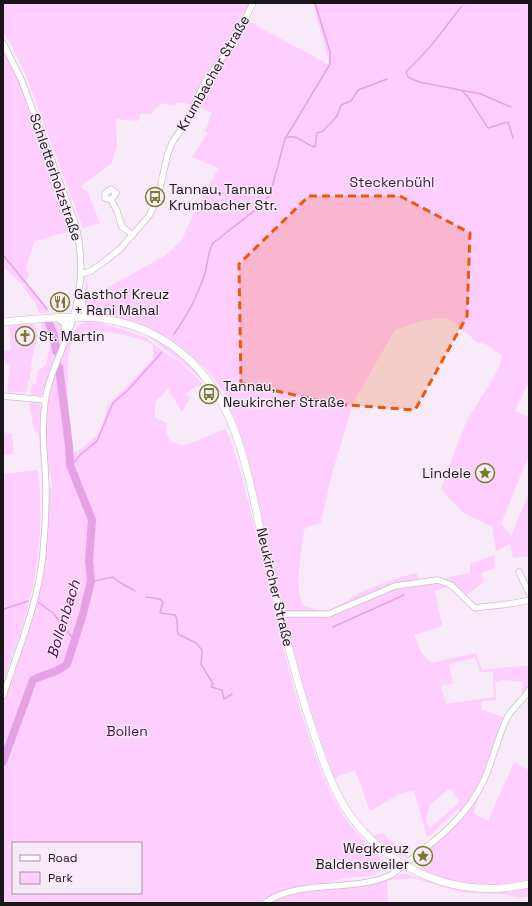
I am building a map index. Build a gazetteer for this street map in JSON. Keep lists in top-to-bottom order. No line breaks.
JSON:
{"streets":{"main road":["Neukircher Straße"],"street":["Krumbacher Straße","Schletterholzstraße"]},"crossings":[["Krumbacher Straße","Schletterholzstraße"],["Schletterholzstraße","Neukircher Straße"]],"water":["Bollenbach"],"parks":["Steckenbühl","Bollen"],"places":{"bus stop":["Tannau, Tannau Krumbacher Str.","Tannau, Neukircher Straße"],"restaurant":["Gasthof Kreuz + Rani Mahal"],"church":["St. Martin"],"place":["Lindele","Wegkreuz Baldensweiler"]},"legend":["Road","Park"]}
